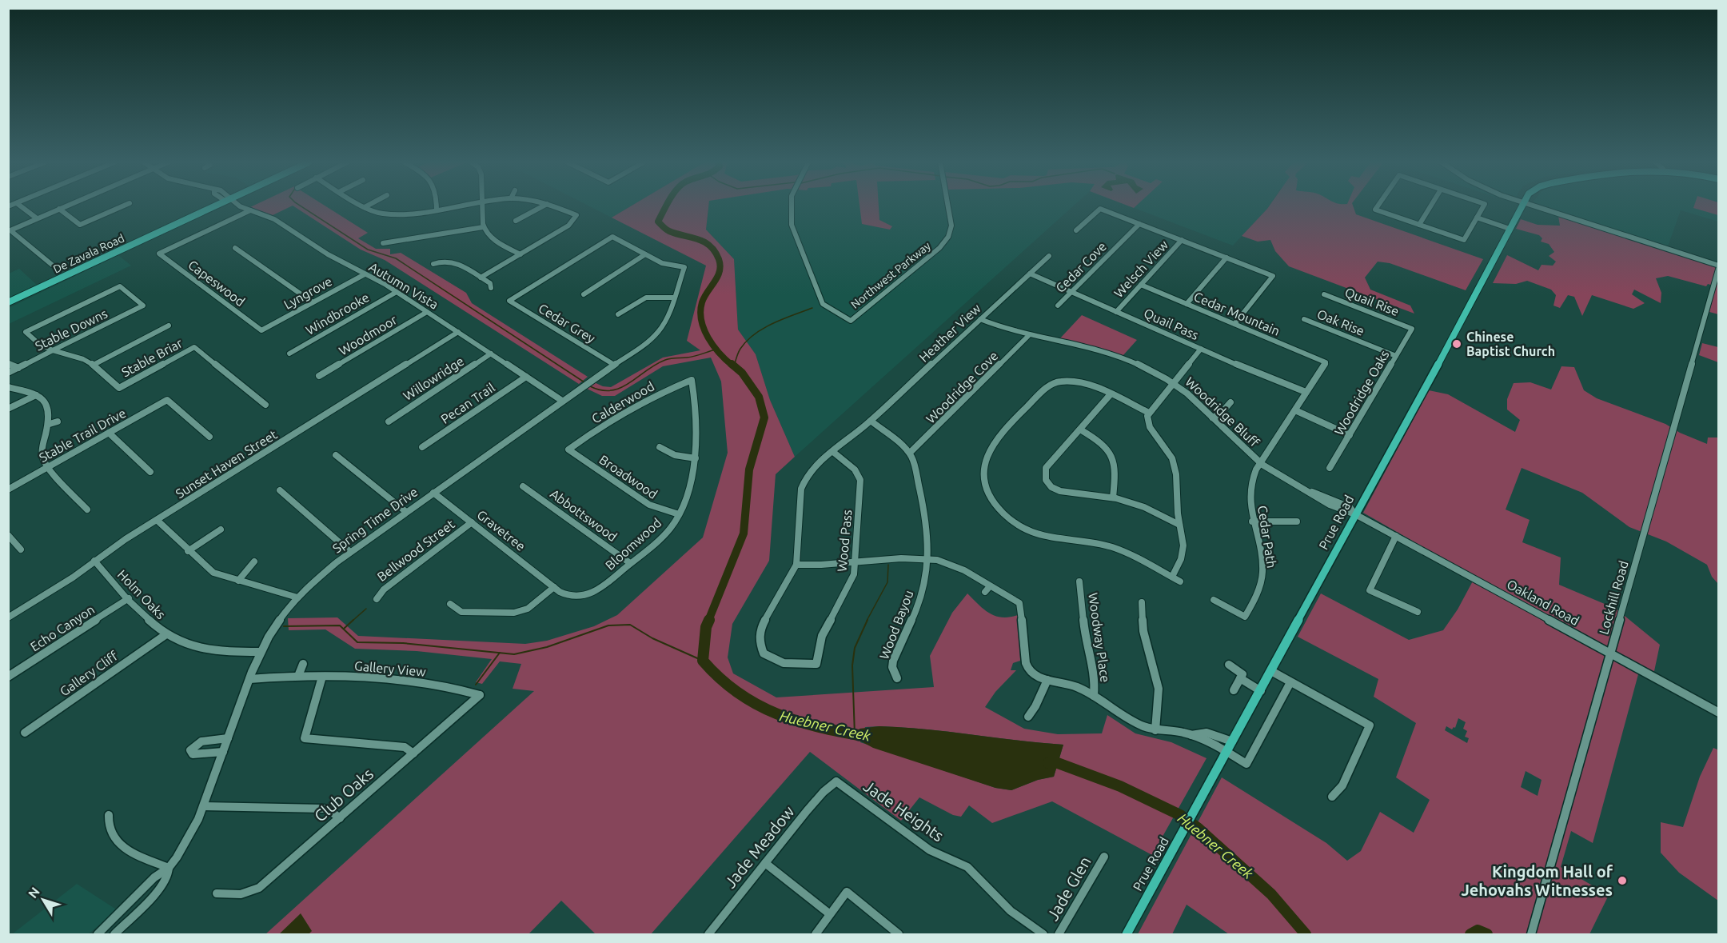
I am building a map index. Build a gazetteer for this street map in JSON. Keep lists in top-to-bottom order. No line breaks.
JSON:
{"streets":{"main road":["De Zavala Road","Prue Road"],"street":["Cedar Cove","Welsch View","Northwest Parkway","Capeswood","Autumn Vista","Lyngrove","Quail Rise","Windbrooke","Cedar Mountain","Oak Rise","Cedar Grey","Quail Pass","Stable Downs","Heather View","Woodmoor","Stable Briar","Willowridge","Woodridge Cove","Woodridge Oaks","Calderwood","Pecan Trail","Woodridge Bluff","Stable Trail Drive","Sunset Haven Street","Broadwood","Abbottswood","Spring Time Drive","Gravetree","Cedar Path","Wood Pass","Bloomwood","Bellwood Street","Holm Oaks","Lockhill Road","Oakland Road","Wood Bayou","Echo Canyon","Woodway Place","Gallery View","Gallery Cliff","Club Oaks","Jade Heights","Jade Meadow","Jade Glen"]},"crossings":[["Cedar Cove","Quail Pass"],["Welsch View","Cedar Mountain"],["Welsch View","Quail Pass"],["Capeswood","Autumn Vista"],["Capeswood","Lyngrove"],["Autumn Vista","Lyngrove"],["Autumn Vista","Windbrooke"],["Autumn Vista","Woodmoor"],["Autumn Vista","Willowridge"],["Autumn Vista","Pecan Trail"],["Autumn Vista","Sunset Haven Street"],["Autumn Vista","Spring Time Drive"],["Quail Rise","Woodridge Oaks"],["Cedar Mountain","Cedar Path"],["Oak Rise","Woodridge Oaks"],["Cedar Grey","Spring Time Drive"],["Quail Pass","Heather View"],["Quail Pass","Cedar Path"],["Heather View","Woodridge Bluff"],["Heather View","Wood Pass"],["Woodridge Cove","Woodridge Bluff"],["Woodridge Cove","Wood Bayou"],["Calderwood","Broadwood"],["Calderwood","Bloomwood"],["Woodridge Bluff","Prue Road"],["Woodridge Bluff","Cedar Path"],["Woodridge Bluff","Oakland Road"],["Sunset Haven Street","Holm Oaks"],["Broadwood","Bloomwood"],["Abbottswood","Bloomwood"],["Spring Time Drive","Gravetree"],["Spring Time Drive","Holm Oaks"],["Spring Time Drive","Gallery View"],["Prue Road","Oakland Road"],["Gravetree","Bloomwood"],["Gravetree","Bellwood Street"],["Holm Oaks","Echo Canyon"],["Holm Oaks","Gallery Cliff"],["Lockhill Road","Oakland Road"],["Gallery View","Club Oaks"],["Jade Heights","Jade Meadow"]],"water":["Huebner Creek"],"places":["Chinese Baptist Church","Kingdom Hall of Jehovahs Witnesses"],"north":"top left"}
